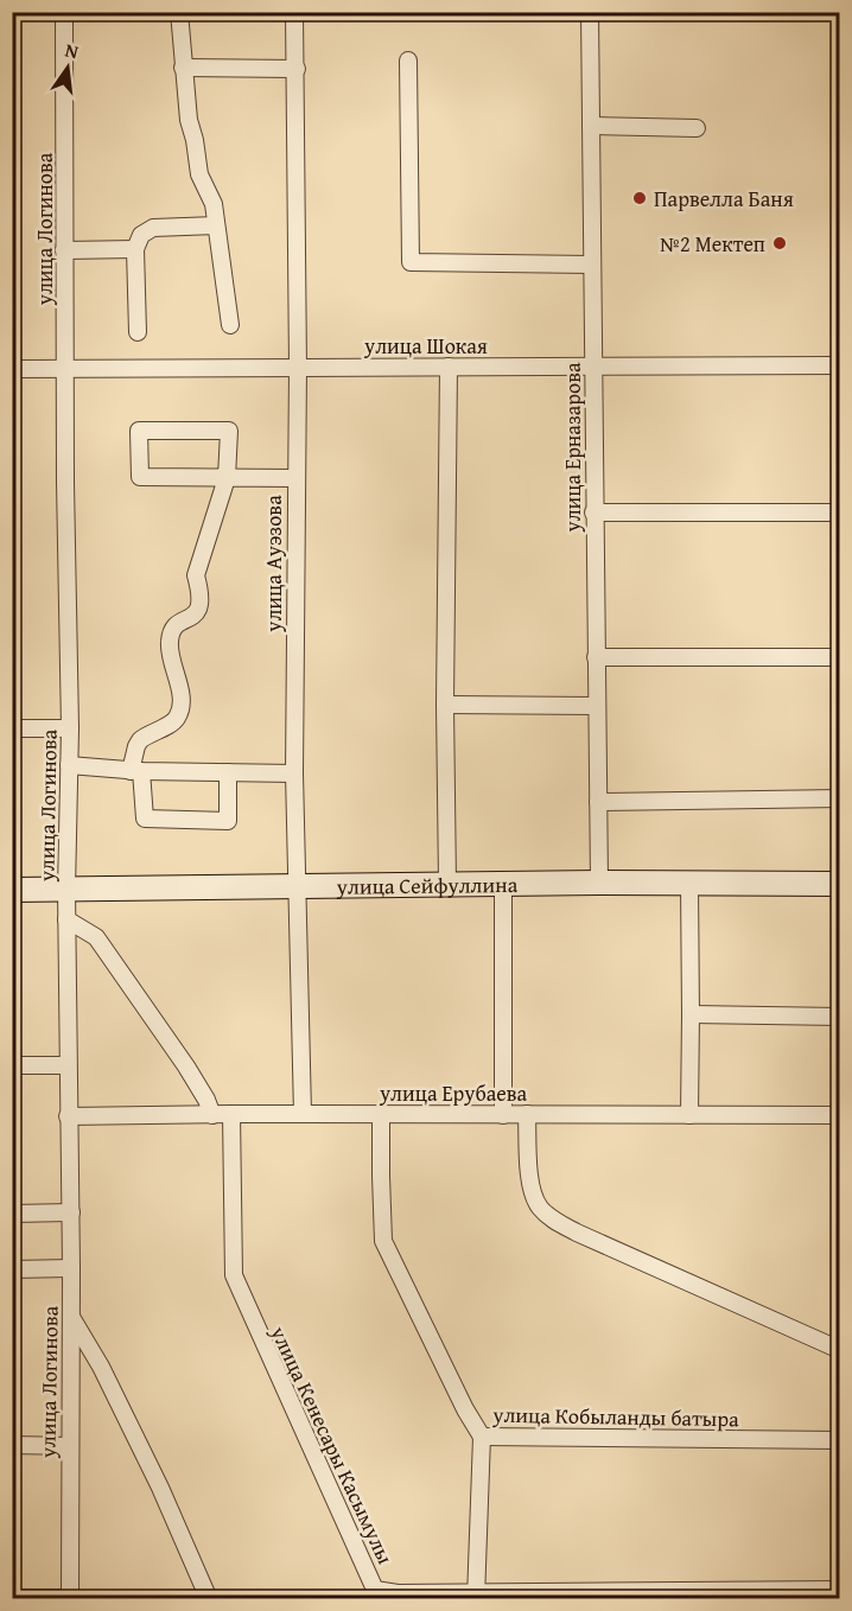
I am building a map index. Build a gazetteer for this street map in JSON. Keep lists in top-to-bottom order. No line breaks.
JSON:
{"streets":{"main road":["улица Сейфуллина"],"street":["улица Логинова","улица Шокая","улица Ерназарова","улица Ауэзова","улица Ерубаева","улица Кобыланды батыра","улица Кенесары Касымулы"]},"crossings":[["улица Логинова","улица Шокая"],["улица Логинова","улица Сейфуллина"],["улица Логинова","улица Ерубаева"],["улица Шокая","улица Ерназарова"],["улица Шокая","улица Ауэзова"],["улица Ерназарова","улица Сейфуллина"],["улица Ауэзова","улица Сейфуллина"],["улица Ауэзова","улица Ерубаева"],["улица Ерубаева","улица Кобыланды батыра"],["улица Ерубаева","улица Кенесары Касымулы"]],"places":["Парвелла Баня","№2 Мектеп"],"north":"top"}
